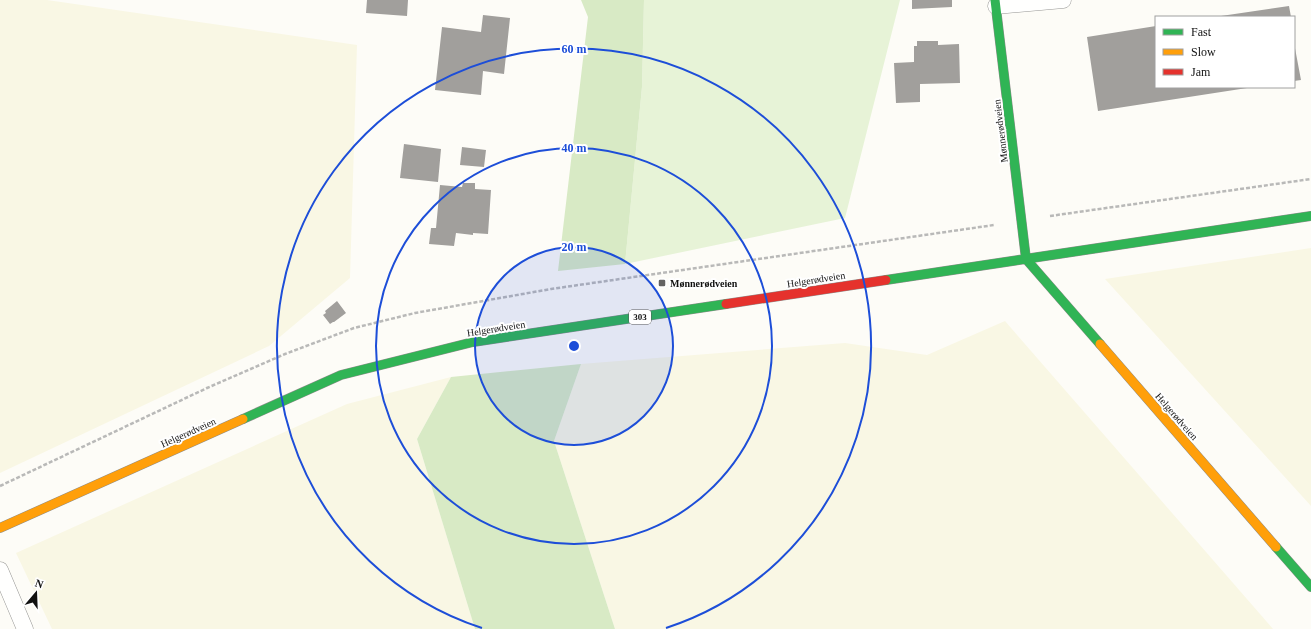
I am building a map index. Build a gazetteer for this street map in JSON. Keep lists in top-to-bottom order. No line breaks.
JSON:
{"streets":{"main road":["Mønnerødveien","Helgerødveien","303"]},"crossings":[["Mønnerødveien","Helgerødveien"]],"places":{"transit":["Mønnerødveien"]},"legend":["Fast","Slow","Jam"],"north":"top","rings":["60 m","40 m","20 m"]}
